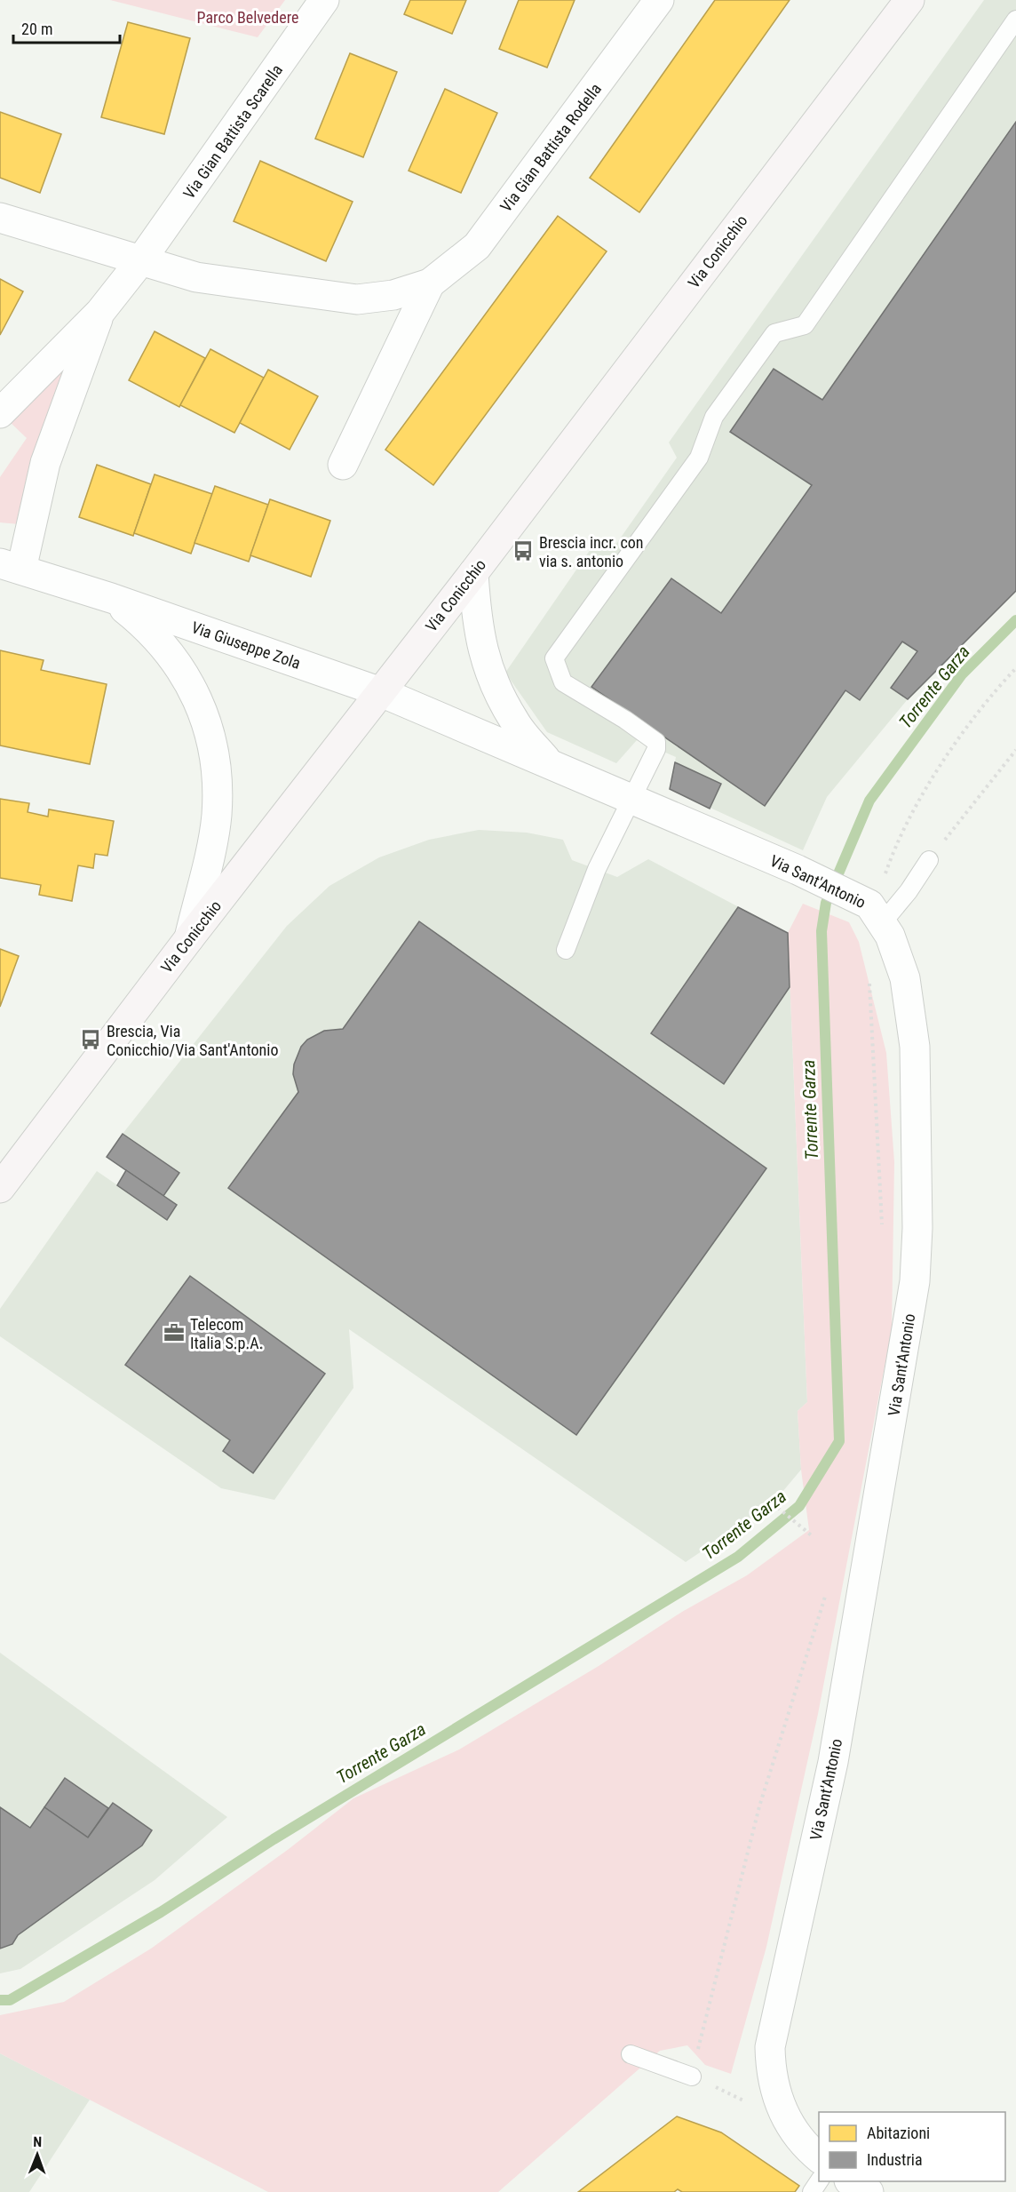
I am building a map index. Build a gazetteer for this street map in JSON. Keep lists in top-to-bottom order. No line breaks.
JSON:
{"streets":{"main road":["Via Conicchio"],"street":["Via Gian Battista Scarella","Via Gian Battista Rodella","Via Giuseppe Zola","Via Sant'Antonio"]},"crossings":[["Via Gian Battista Scarella","Via Gian Battista Rodella"],["Via Gian Battista Scarella","Via Giuseppe Zola"],["Via Conicchio","Via Giuseppe Zola"],["Via Conicchio","Via Sant'Antonio"],["Via Giuseppe Zola","Via Sant'Antonio"]],"water":["Torrente Garza"],"parks":["Parco Belvedere"],"places":{"bus stop":["Brescia incr. con via s. antonio","Brescia, Via Conicchio/Via Sant'Antonio"],"office":["Telecom Italia S.p.A."]},"legend":["Abitazioni","Industria"],"scale_bar":"20 m","north":"top"}
